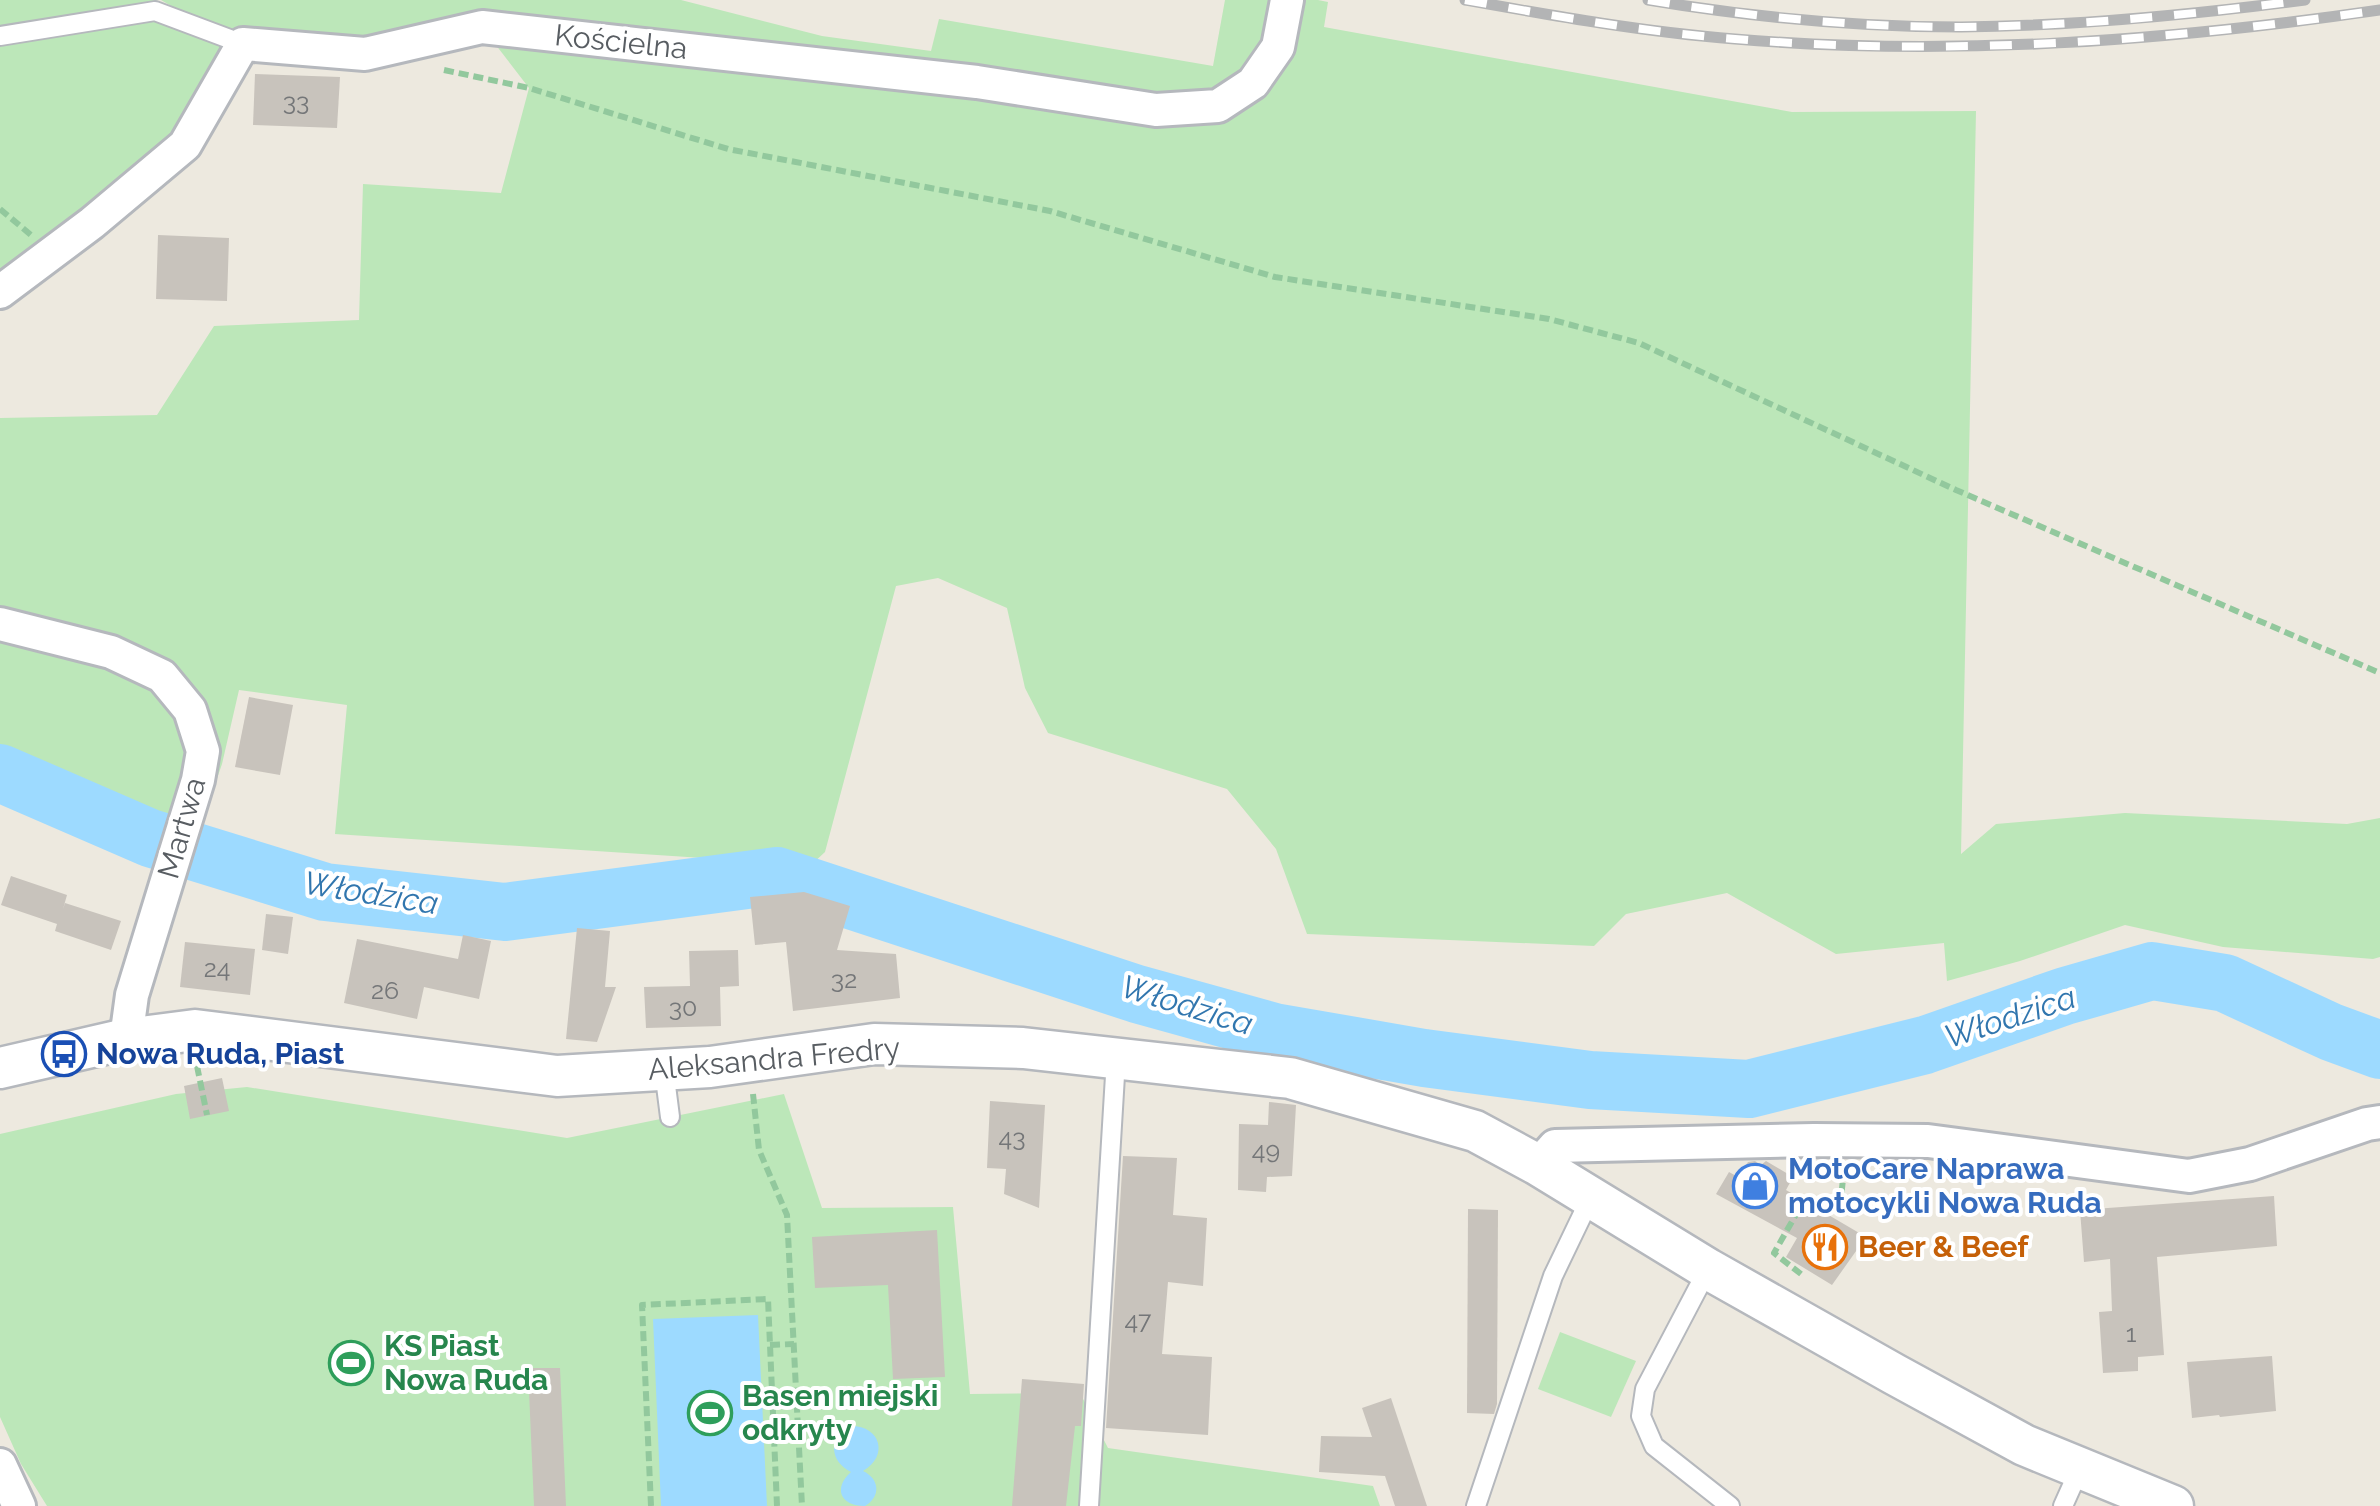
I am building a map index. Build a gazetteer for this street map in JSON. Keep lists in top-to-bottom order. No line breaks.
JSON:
{"streets":{"street":["Kościelna","Martwa","Aleksandra Fredry"]},"crossings":[["Martwa","Aleksandra Fredry"]],"water":["Włodzica"],"places":{"bus stop":["Nowa Ruda, Piast"],"shop":["MotoCare Naprawa motocykli Nowa Ruda"],"restaurant":["Beer & Beef"],"sports":["KS Piast Nowa Ruda","Basen miejski odkryty"]},"house_numbers":["33","24","32","26","30","43","49","47","1"]}
